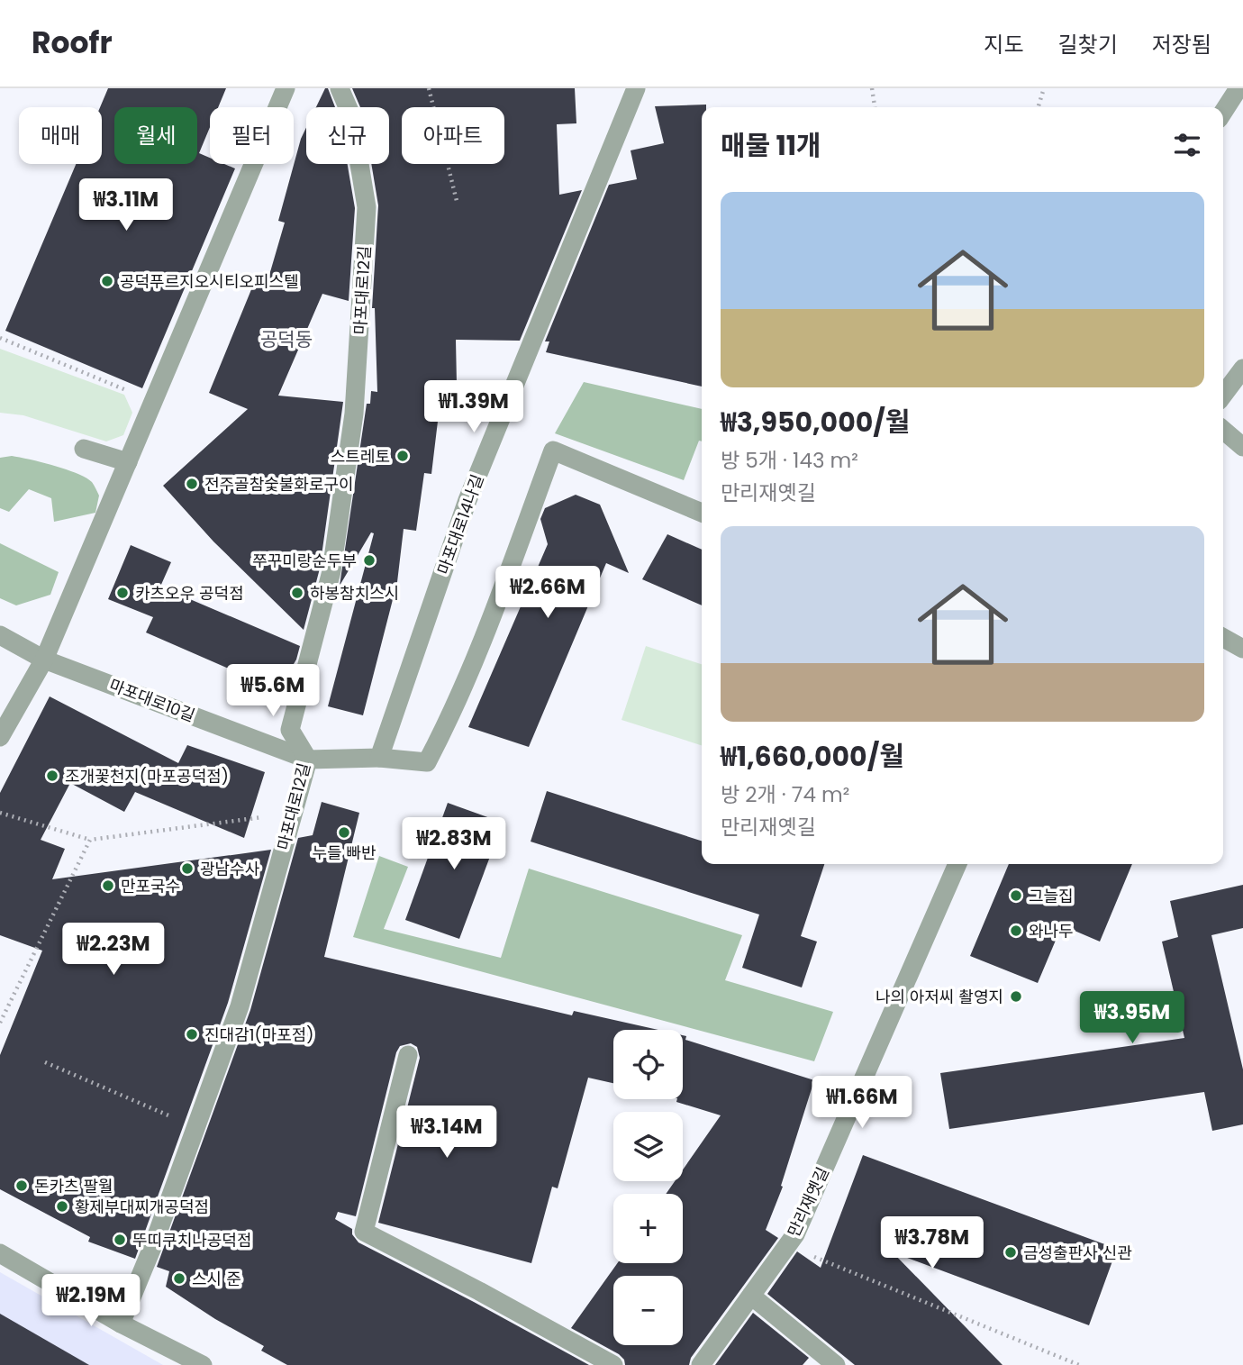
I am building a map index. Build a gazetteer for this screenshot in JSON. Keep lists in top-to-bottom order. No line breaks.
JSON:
{"streets":{"street":["마포대로12길","마포대로14나길","마포대로10길","만리재옛길"]},"crossings":[["마포대로12길","마포대로10길"]],"districts":["공덕동"],"places":["공덕푸르지오시티오피스텔","스트레토","전주골참숯불화로구이","쭈꾸미랑순두부","카츠오우 공덕점","하봉참치스시","조개꽃천지(마포공덕점)","누들 빠반","광남수사","만포국수","그늘집","와나두","나의 아저씨 촬영지","진대감1(마포점)","돈카츠 팔월","황제부대찌개공덕점","뚜띠쿠치나공덕점","금성출판사 신관","스시 준"],"page":{"header":"Roofr","nav":["지도","길찾기","저장됨"],"chip":["매매","월세","필터","신규","아파트"],"heading":"매물 11개","price":["₩3.11M","₩1.39M","₩2.66M","₩5.6M","₩2.83M","₩2.23M","₩3.95M","₩1.66M","₩3.14M","₩3.78M","₩2.19M"],"list":[{"name":"₩3,950,000/월","note":"방 5개 · 143 m² · 만리재옛길"},{"name":"₩1,660,000/월","note":"방 2개 · 74 m² · 만리재옛길"}],"map_buttons":["+","−"]}}
